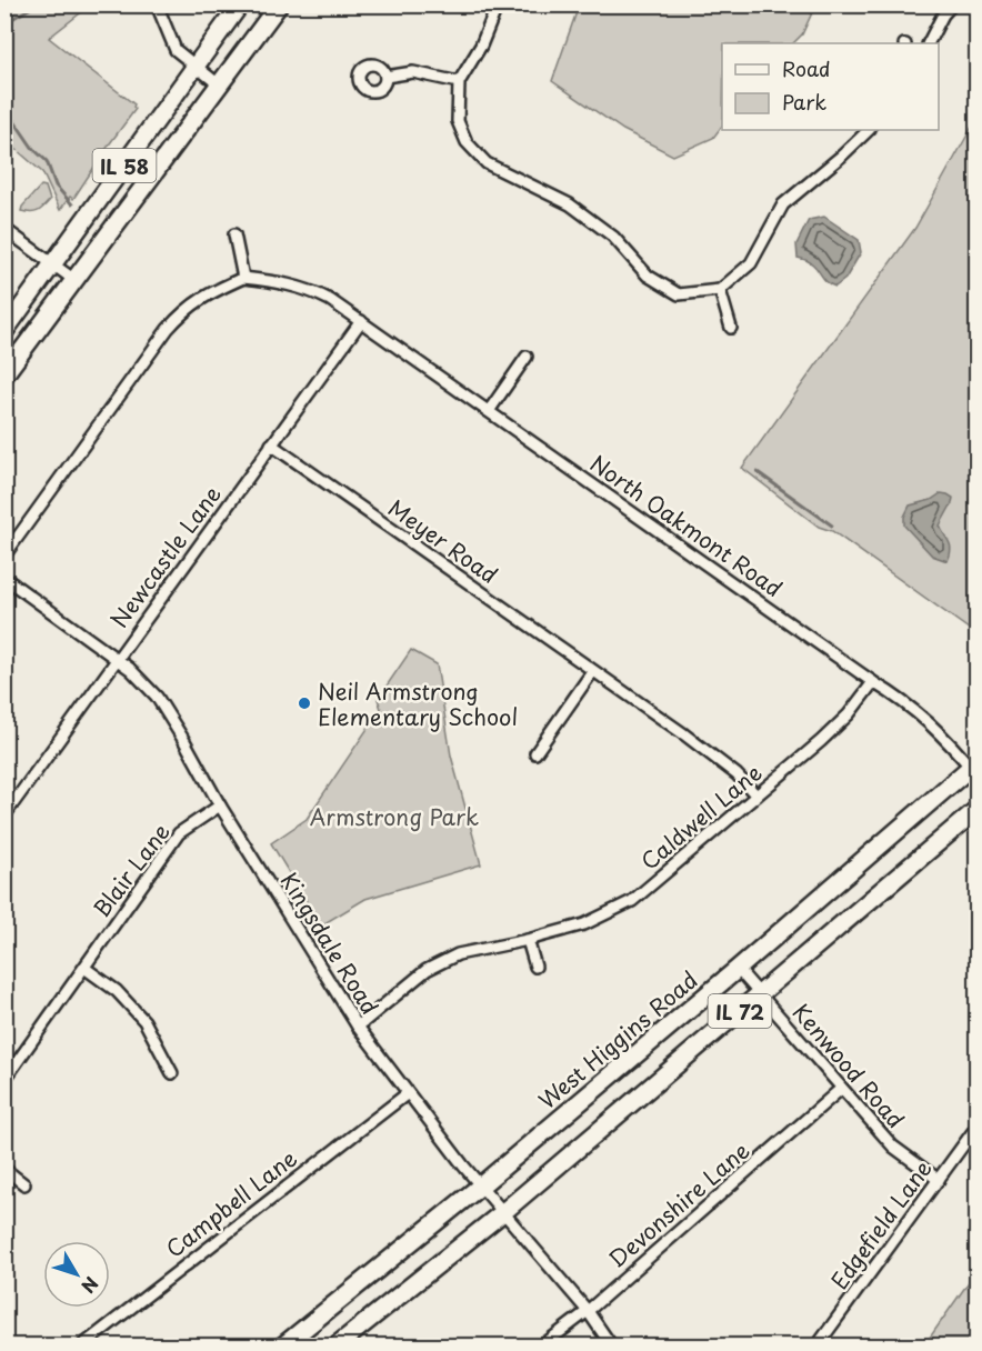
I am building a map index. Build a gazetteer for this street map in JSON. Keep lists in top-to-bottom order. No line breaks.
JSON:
{"streets":{"main road":["IL 58","IL 72","West Higgins Road"],"street":["North Oakmont Road","Meyer Road","Newcastle Lane","Caldwell Lane","Blair Lane","Kingsdale Road","Kenwood Road","Campbell Lane","Devonshire Lane","Edgefield Lane"]},"crossings":[["North Oakmont Road","Newcastle Lane"],["North Oakmont Road","Caldwell Lane"],["North Oakmont Road","West Higgins Road"],["Meyer Road","Newcastle Lane"],["Meyer Road","Caldwell Lane"],["Newcastle Lane","Kingsdale Road"],["Caldwell Lane","Kingsdale Road"],["Blair Lane","Kingsdale Road"],["Kingsdale Road","IL 72"],["Kingsdale Road","West Higgins Road"],["Kingsdale Road","Campbell Lane"],["Kingsdale Road","Devonshire Lane"],["IL 72","Kenwood Road"],["West Higgins Road","Kenwood Road"],["Kenwood Road","Devonshire Lane"],["Kenwood Road","Edgefield Lane"]],"parks":["Armstrong Park"],"places":["Neil Armstrong Elementary School"],"legend":["Road","Park"],"north":"bottom right"}
